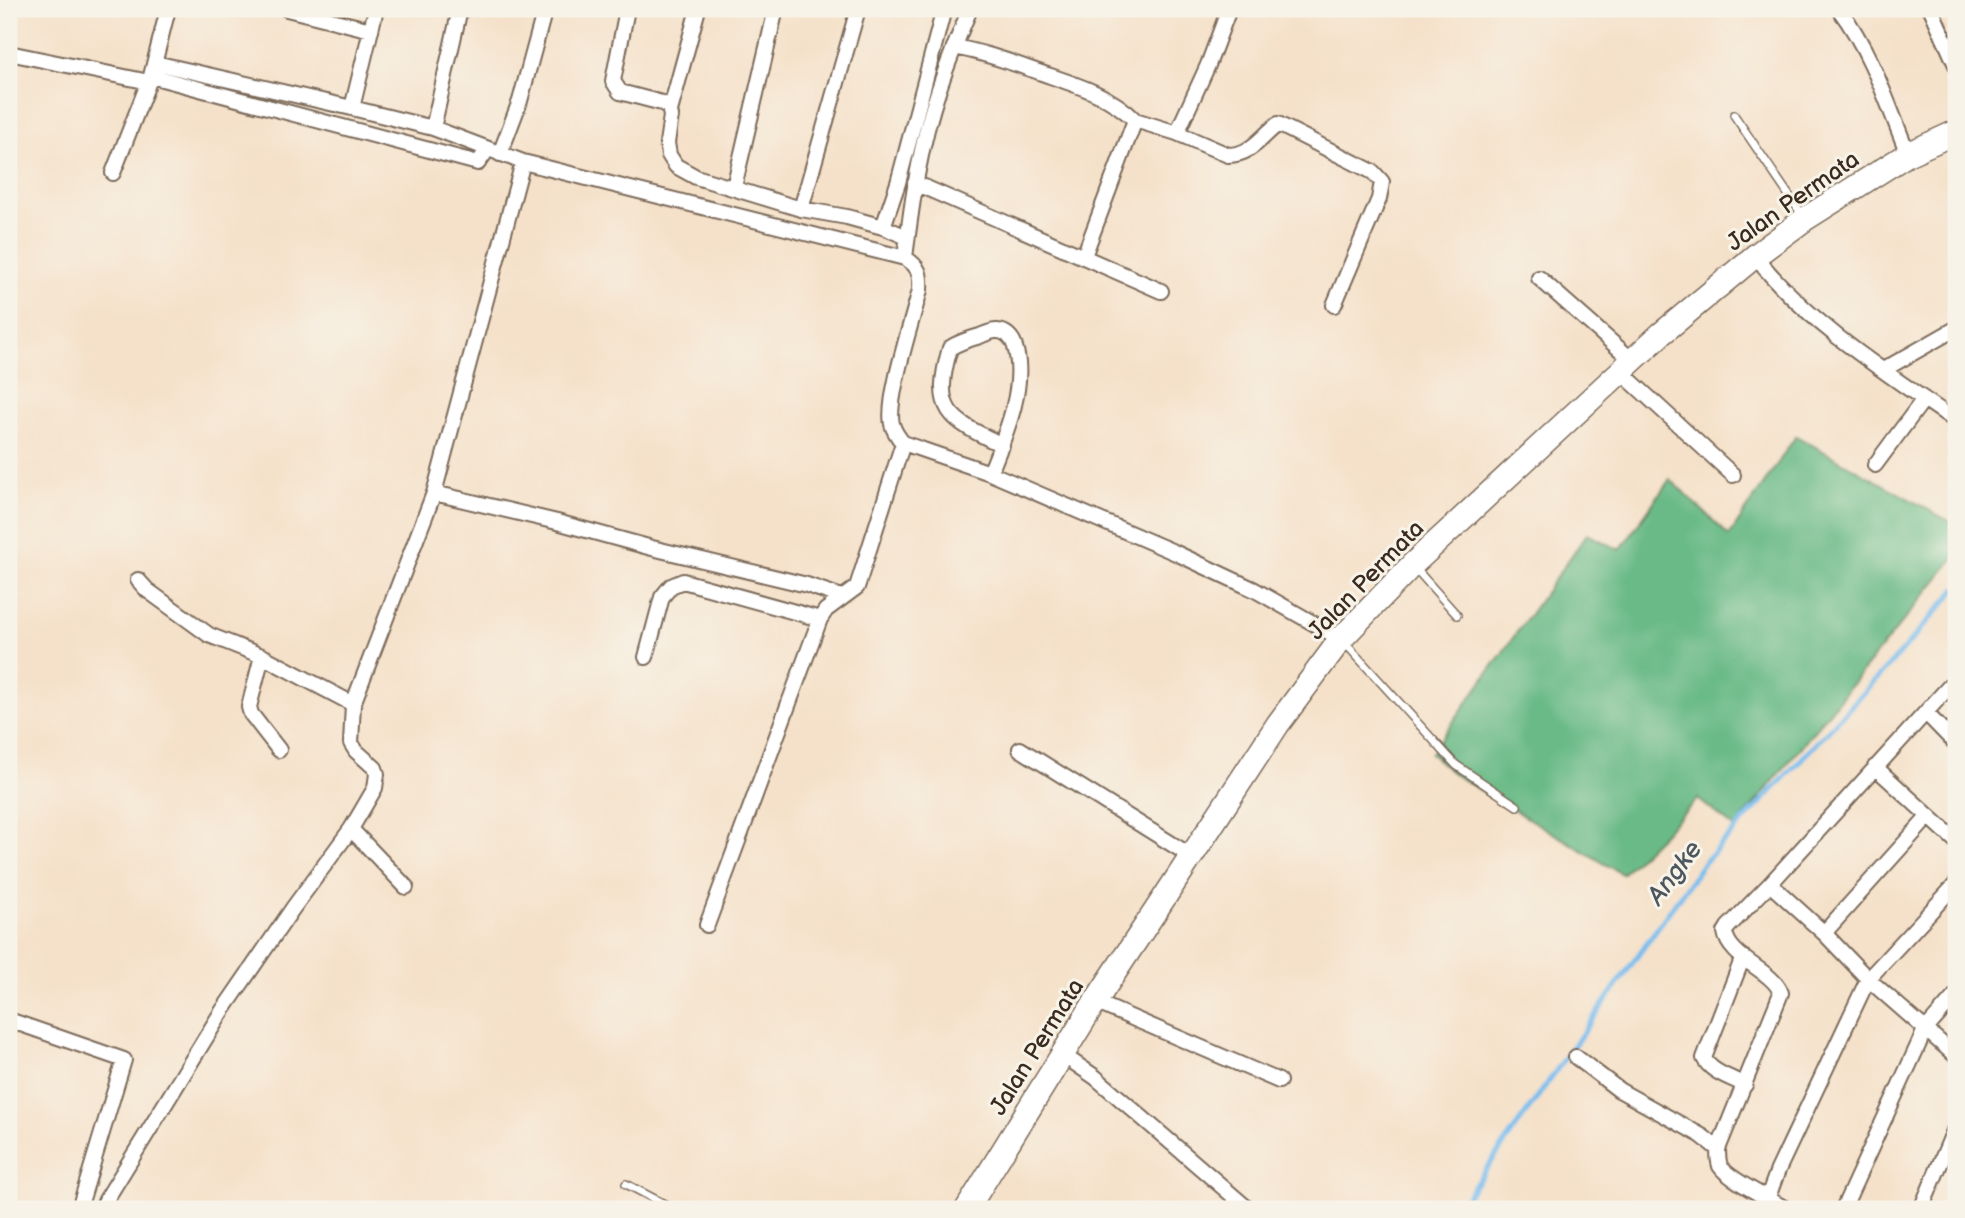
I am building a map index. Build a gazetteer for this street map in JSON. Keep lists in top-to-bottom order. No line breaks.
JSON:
{"streets":{"main road":["Jalan Permata"]},"water":["Angke"]}
